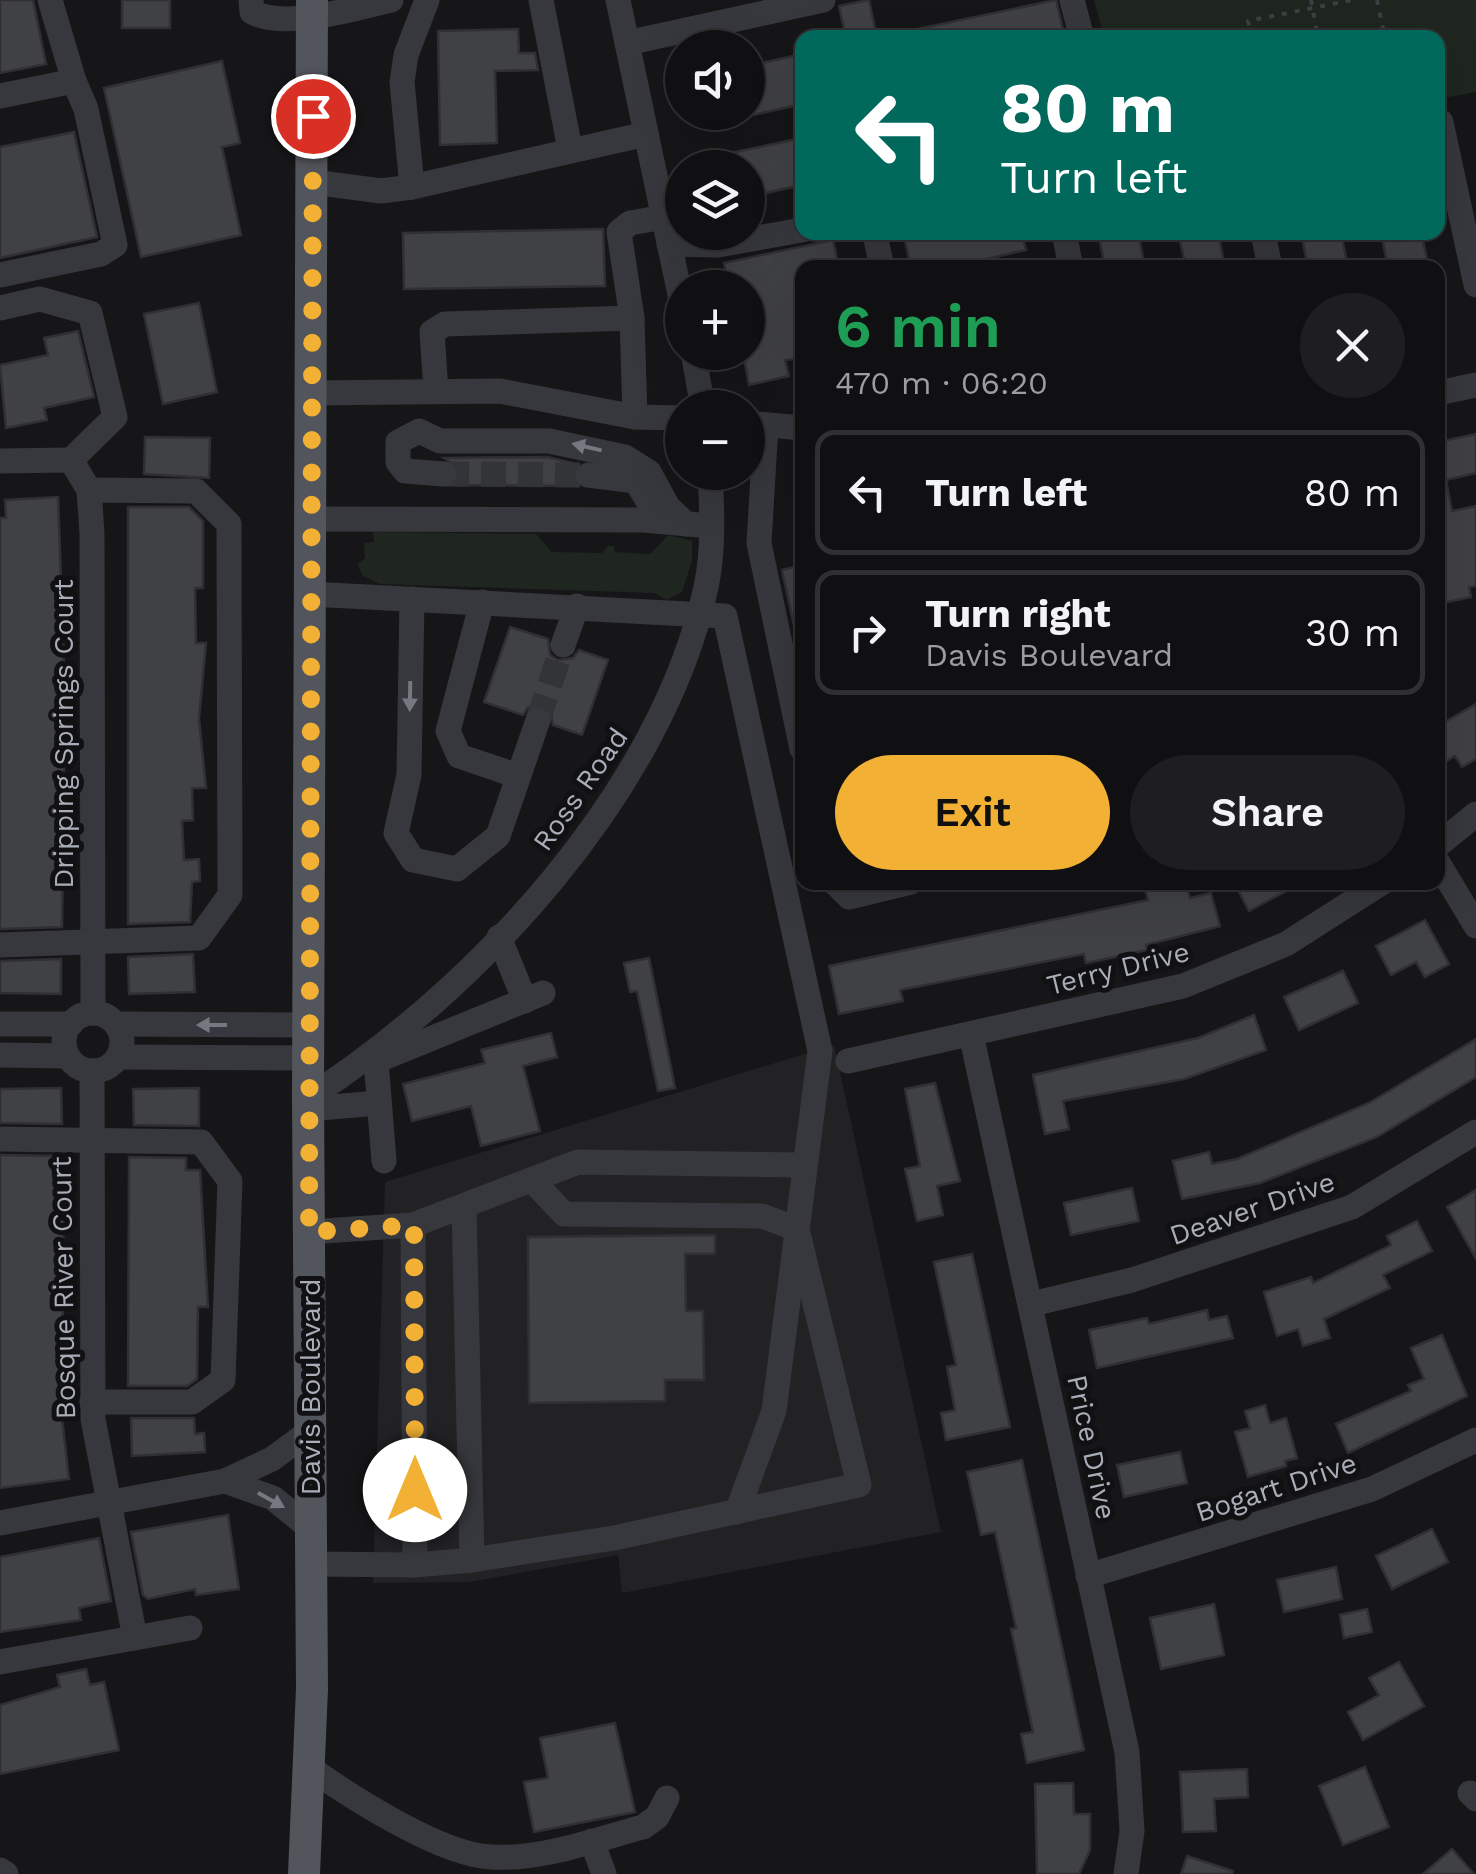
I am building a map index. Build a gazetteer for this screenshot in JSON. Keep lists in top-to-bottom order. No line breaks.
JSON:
{"streets":{"main road":["Davis Boulevard"],"street":["Dripping Springs Court","Ross Road","Terry Drive","Deaver Drive","Bosque River Court","Price Drive","Bogart Drive"]},"crossings":[["Dripping Springs Court","Bosque River Court"],["Ross Road","Davis Boulevard"],["Terry Drive","Price Drive"],["Deaver Drive","Price Drive"],["Price Drive","Bogart Drive"]],"page":{"map_buttons":["+","−"],"turn":["80 m","Turn left"],"heading":["6 min","470 m · 06:20"],"list":[{"name":"Turn left","value":"80 m"},{"name":"Turn right","note":"Davis Boulevard","value":"30 m"}],"buttons":["Exit","Share"]}}
